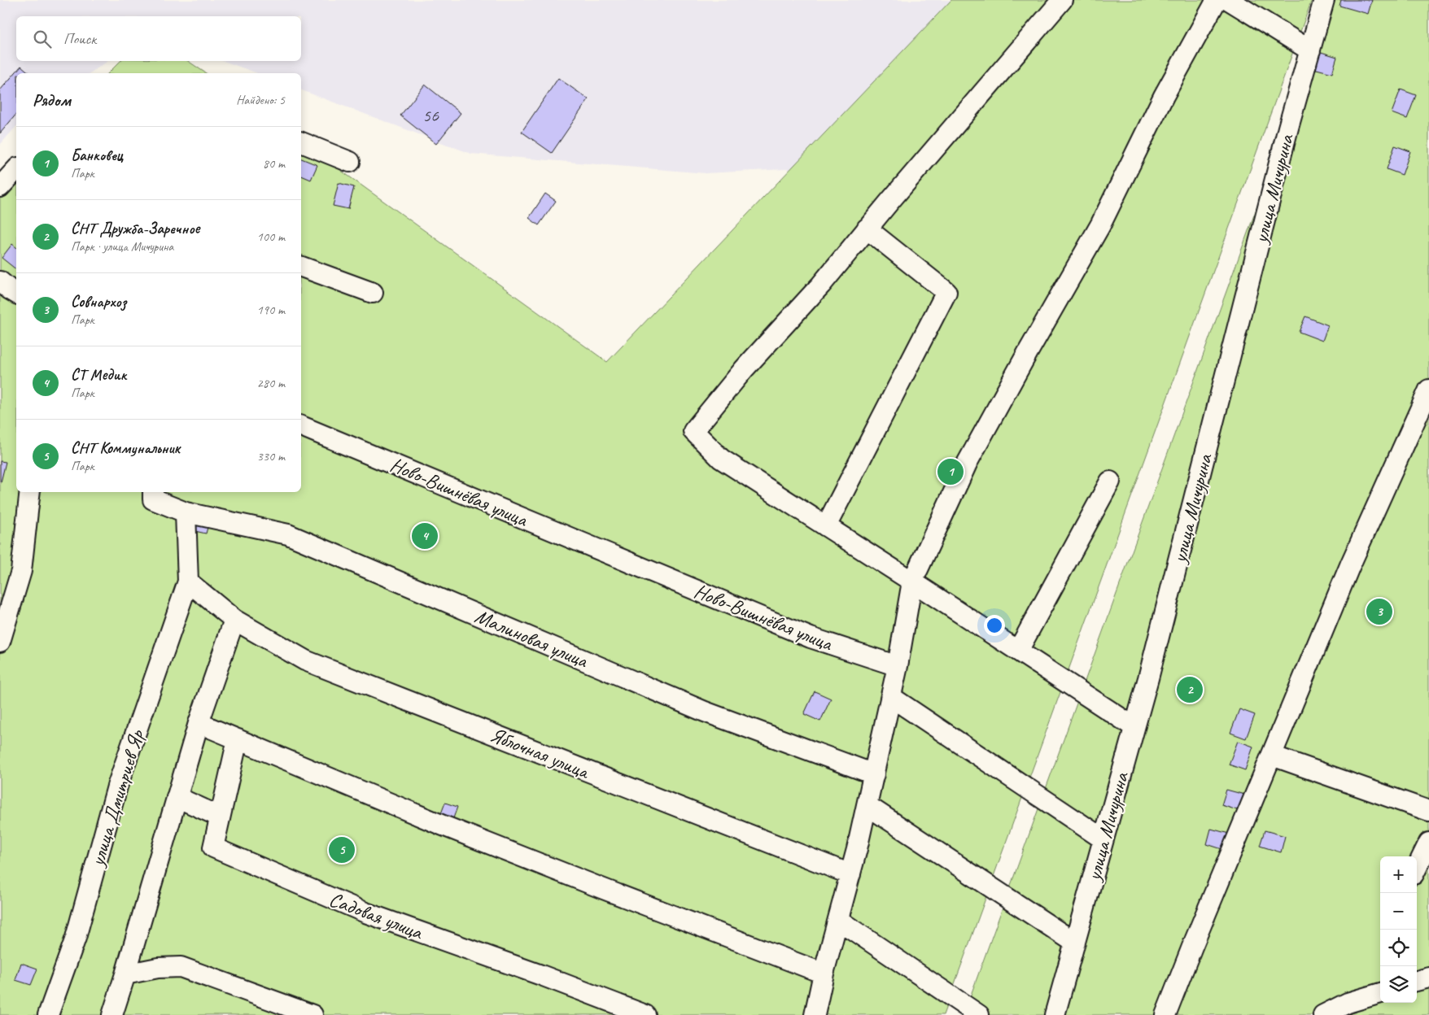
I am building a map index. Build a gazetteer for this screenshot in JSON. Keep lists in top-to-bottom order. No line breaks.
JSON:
{"streets":{"street":["улица Мичурина","Ново-Вишнёвая улица","Малиновая улица","Яблочная улица","улица Дмитриев Яр","Садовая улица"]},"crossings":[["Малиновая улица","улица Дмитриев Яр"]],"house_numbers":["56"],"page":{"search":"Поиск","heading":["Рядом","Найдено: 5"],"list":[{"mark":"1","name":"Банковец","note":"Парк","value":"80 m"},{"mark":"2","name":"СНТ Дружба-Заречное","note":"Парк · улица Мичурина","value":"100 m"},{"mark":"3","name":"Совнархоз","note":"Парк","value":"190 m"},{"mark":"4","name":"СТ Медик","note":"Парк","value":"280 m"},{"mark":"5","name":"СНТ Коммунальник","note":"Парк","value":"330 m"}],"pins":["1","4","3","2","5"],"map_buttons":["+","−"]}}
